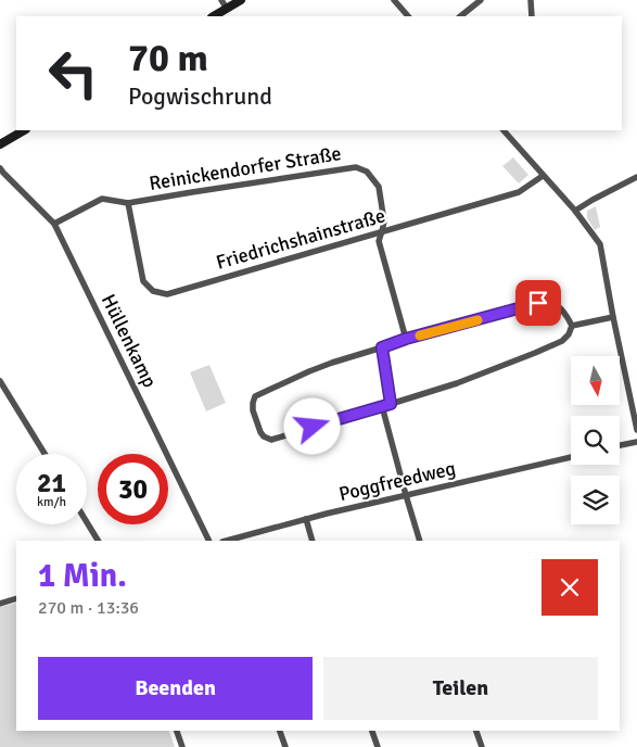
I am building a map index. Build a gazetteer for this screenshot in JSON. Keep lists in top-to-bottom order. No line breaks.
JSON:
{"streets":{"street":["Reinickendorfer Straße","Friedrichshainstraße","Hüllenkamp","Poggfreedweg"]},"crossings":[["Reinickendorfer Straße","Friedrichshainstraße"],["Reinickendorfer Straße","Hüllenkamp"]],"north":"bottom","page":{"turn":["70 m","Pogwischrund"],"speed":"21 km/h","limit":"30","heading":["1 Min.","270 m · 13:36"],"buttons":["Beenden","Teilen"]}}
